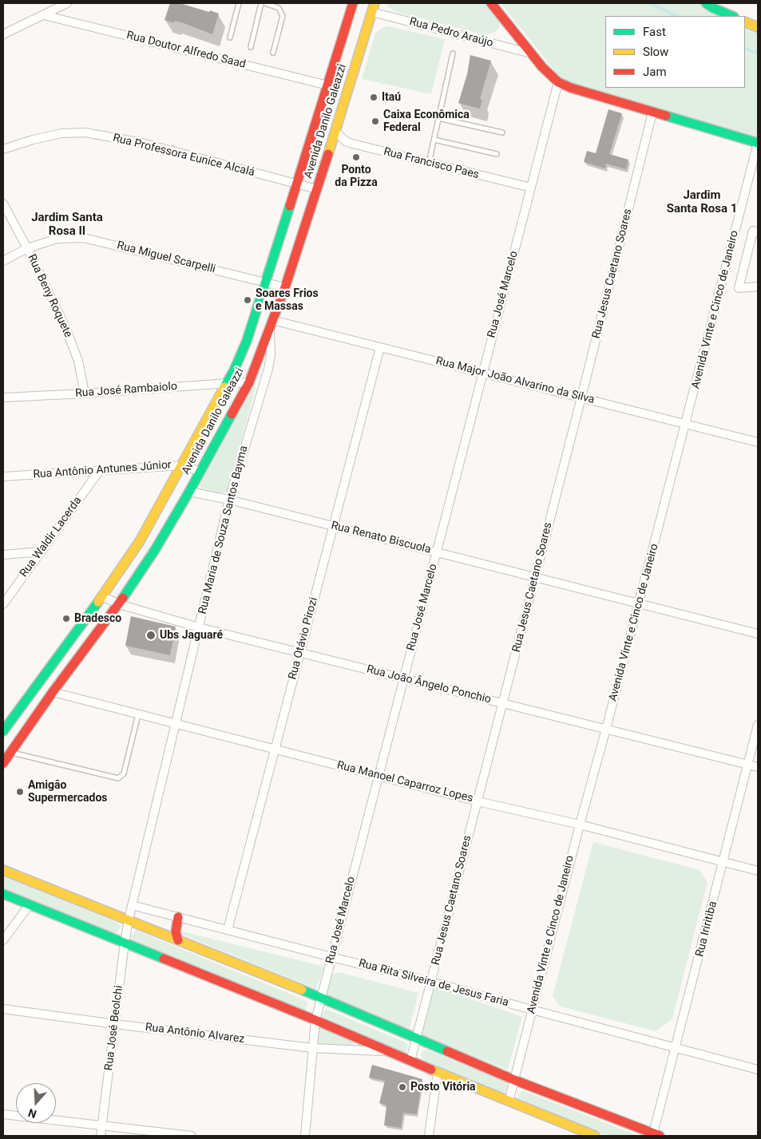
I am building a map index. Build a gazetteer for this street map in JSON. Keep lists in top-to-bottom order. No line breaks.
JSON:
{"streets":{"main road":["Avenida Danilo Galeazzi"],"street":["Rua Pedro Araújo","Rua Doutor Alfredo Saad","Rua Professora Eunice Alcalá","Rua Francisco Paes","Rua Miguel Scarpelli","Rua Jesus Caetano Soares","Rua José Marcelo","Rua Beny Roquete","Avenida Vinte e Cinco de Janeiro","Rua Major João Alvarino da Silva","Rua José Rambaiolo","Rua Antônio Antunes Júnior","Rua Maria de Souza Santos Bayma","Rua Waldir Lacerda","Rua Renato Biscuola","Rua Otávio Pirozi","Rua João Ângelo Ponchio","Rua Manoel Caparroz Lopes","Rua Iriritiba","Rua Rita Silveira de Jesus Faria","Rua José Beolchi","Rua Antônio Alvarez"]},"crossings":[["Rua Pedro Araújo","Avenida Danilo Galeazzi"],["Rua Doutor Alfredo Saad","Avenida Danilo Galeazzi"],["Avenida Danilo Galeazzi","Rua Professora Eunice Alcalá"],["Avenida Danilo Galeazzi","Rua Francisco Paes"],["Avenida Danilo Galeazzi","Rua Miguel Scarpelli"],["Avenida Danilo Galeazzi","Rua Major João Alvarino da Silva"],["Avenida Danilo Galeazzi","Rua José Rambaiolo"],["Avenida Danilo Galeazzi","Rua Antônio Antunes Júnior"],["Avenida Danilo Galeazzi","Rua Maria de Souza Santos Bayma"],["Avenida Danilo Galeazzi","Rua Renato Biscuola"],["Avenida Danilo Galeazzi","Rua João Ângelo Ponchio"],["Avenida Danilo Galeazzi","Rua Manoel Caparroz Lopes"],["Rua Francisco Paes","Rua José Marcelo"],["Rua Miguel Scarpelli","Rua Beny Roquete"],["Rua Jesus Caetano Soares","Rua Major João Alvarino da Silva"],["Rua Jesus Caetano Soares","Rua Renato Biscuola"],["Rua Jesus Caetano Soares","Rua João Ângelo Ponchio"],["Rua Jesus Caetano Soares","Rua Manoel Caparroz Lopes"],["Rua Jesus Caetano Soares","Rua Rita Silveira de Jesus Faria"],["Rua José Marcelo","Rua Major João Alvarino da Silva"],["Rua José Marcelo","Rua Renato Biscuola"],["Rua José Marcelo","Rua João Ângelo Ponchio"],["Rua José Marcelo","Rua Manoel Caparroz Lopes"],["Rua José Marcelo","Rua Rita Silveira de Jesus Faria"],["Rua José Marcelo","Rua Antônio Alvarez"],["Rua Beny Roquete","Rua José Rambaiolo"],["Avenida Vinte e Cinco de Janeiro","Rua Major João Alvarino da Silva"],["Avenida Vinte e Cinco de Janeiro","Rua Renato Biscuola"],["Avenida Vinte e Cinco de Janeiro","Rua João Ângelo Ponchio"],["Avenida Vinte e Cinco de Janeiro","Rua Manoel Caparroz Lopes"],["Avenida Vinte e Cinco de Janeiro","Rua Rita Silveira de Jesus Faria"],["Rua Major João Alvarino da Silva","Rua Maria de Souza Santos Bayma"],["Rua Major João Alvarino da Silva","Rua Otávio Pirozi"],["Rua Antônio Antunes Júnior","Rua Waldir Lacerda"],["Rua Maria de Souza Santos Bayma","Rua Renato Biscuola"],["Rua Maria de Souza Santos Bayma","Rua João Ângelo Ponchio"],["Rua Maria de Souza Santos Bayma","Rua Manoel Caparroz Lopes"],["Rua Maria de Souza Santos Bayma","Rua Rita Silveira de Jesus Faria"],["Rua Maria de Souza Santos Bayma","Rua José Beolchi"],["Rua Renato Biscuola","Rua Otávio Pirozi"],["Rua Otávio Pirozi","Rua João Ângelo Ponchio"],["Rua Otávio Pirozi","Rua Manoel Caparroz Lopes"],["Rua Otávio Pirozi","Rua Rita Silveira de Jesus Faria"],["Rua João Ângelo Ponchio","Rua Iriritiba"],["Rua Manoel Caparroz Lopes","Rua Iriritiba"],["Rua Iriritiba","Rua Rita Silveira de Jesus Faria"],["Rua José Beolchi","Rua Antônio Alvarez"]],"districts":["Jardim Santa Rosa 1","Jardim Santa Rosa II"],"places":["Itaú","Caixa Econômica Federal","Ponto da Pizza","Soares Frios e Massas","Bradesco","Ubs Jaguaré","Amigão Supermercados","Posto Vitória"],"legend":["Fast","Slow","Jam"],"north":"bottom"}
